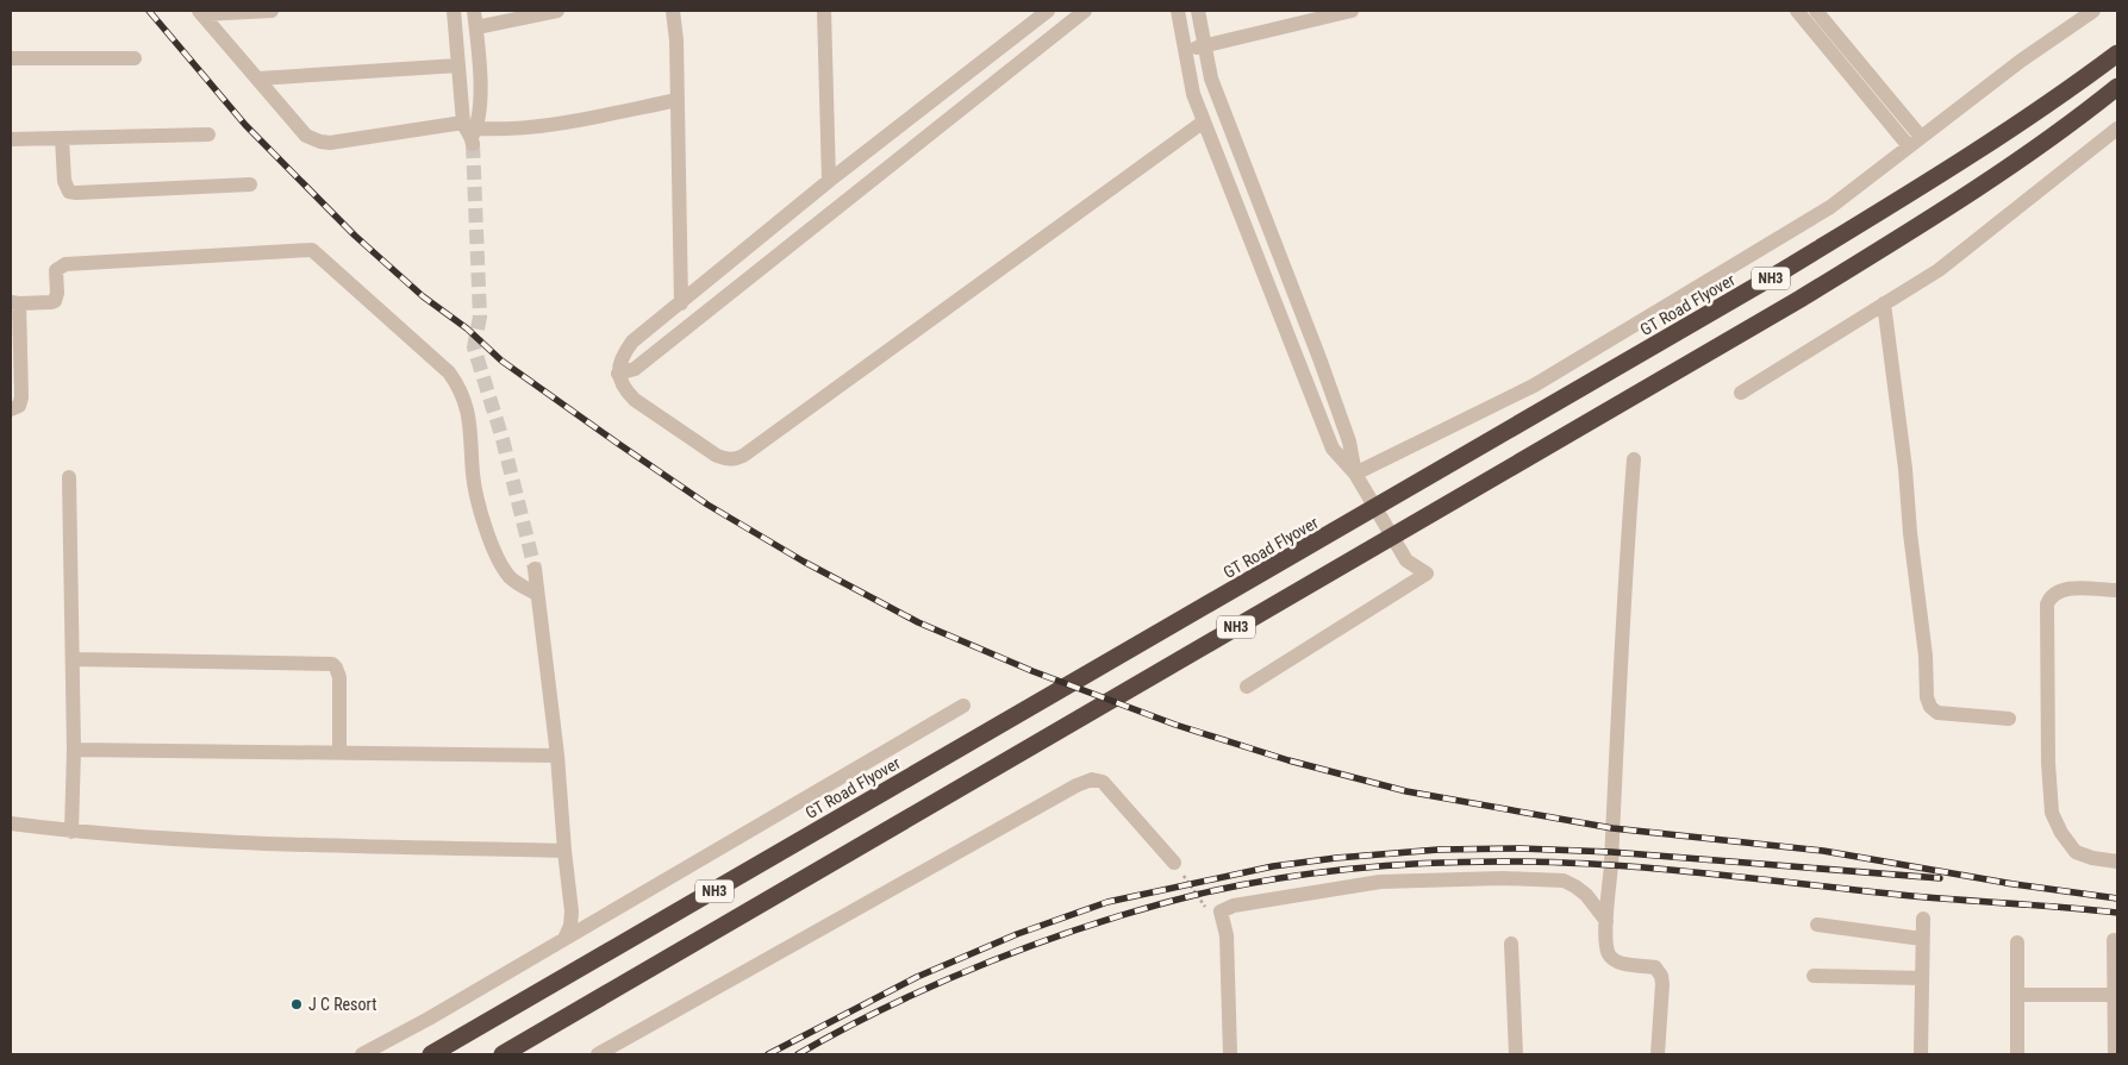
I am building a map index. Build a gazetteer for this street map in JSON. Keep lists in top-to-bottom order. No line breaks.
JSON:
{"streets":{"highway":["NH3","GT Road Flyover"]},"places":["J C Resort"]}
